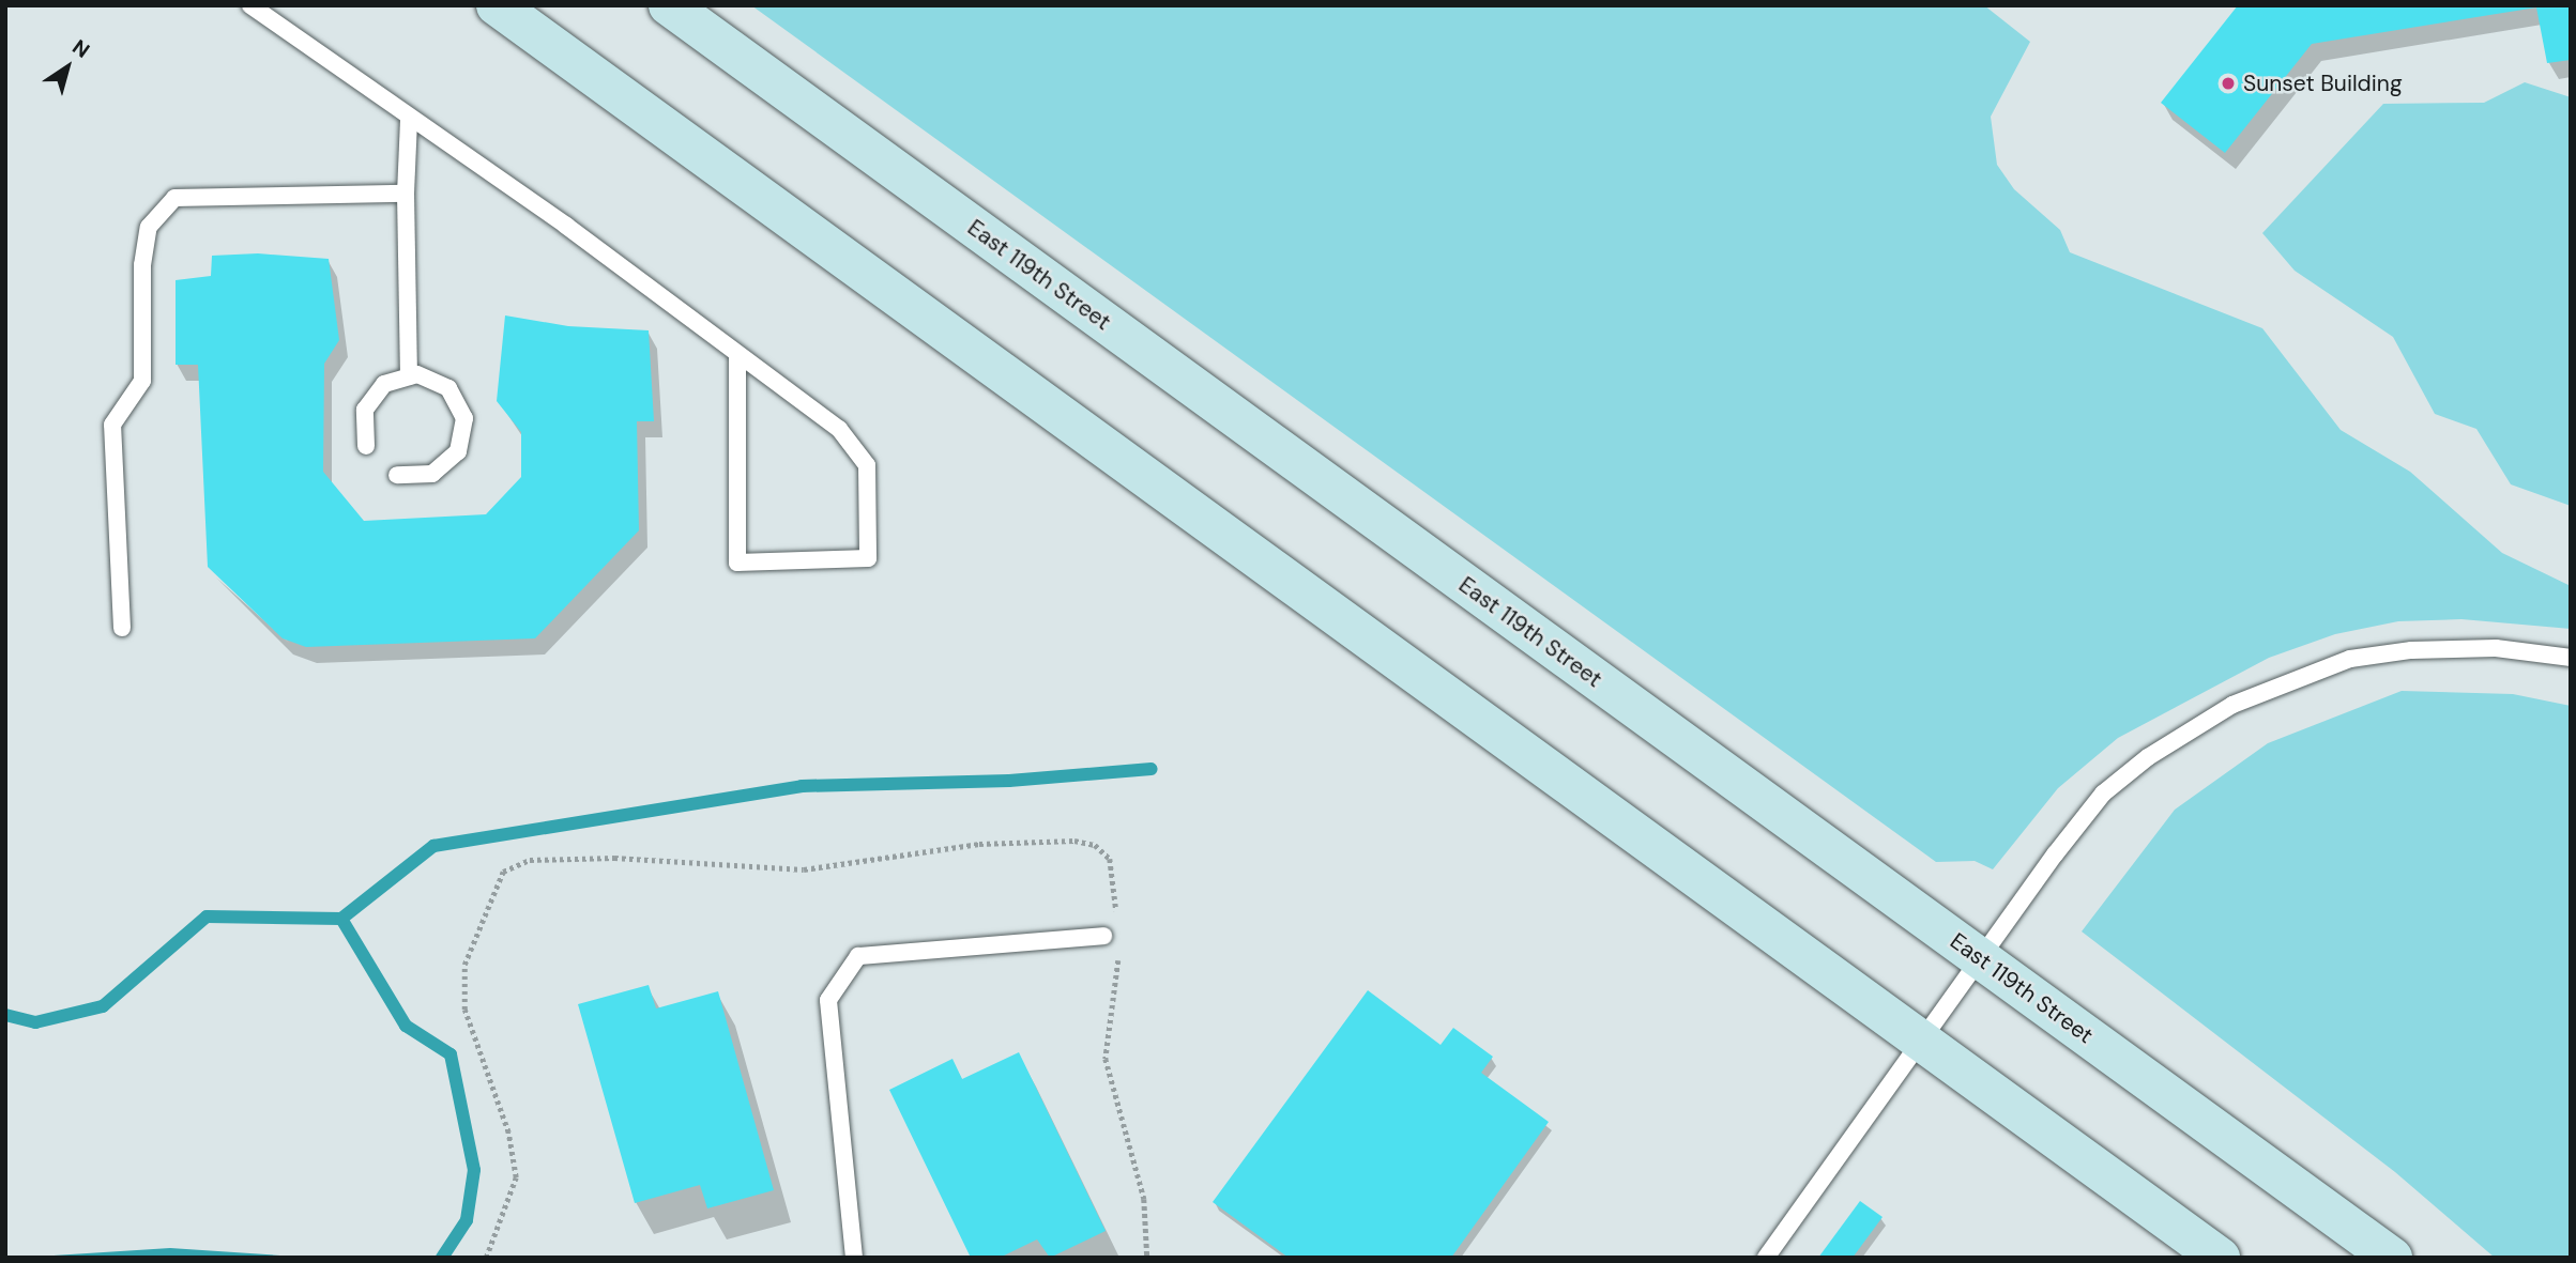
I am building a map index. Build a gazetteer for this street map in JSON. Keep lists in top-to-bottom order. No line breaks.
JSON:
{"streets":{"main road":["East 119th Street"]},"places":["Sunset Building"],"north":"top right"}
